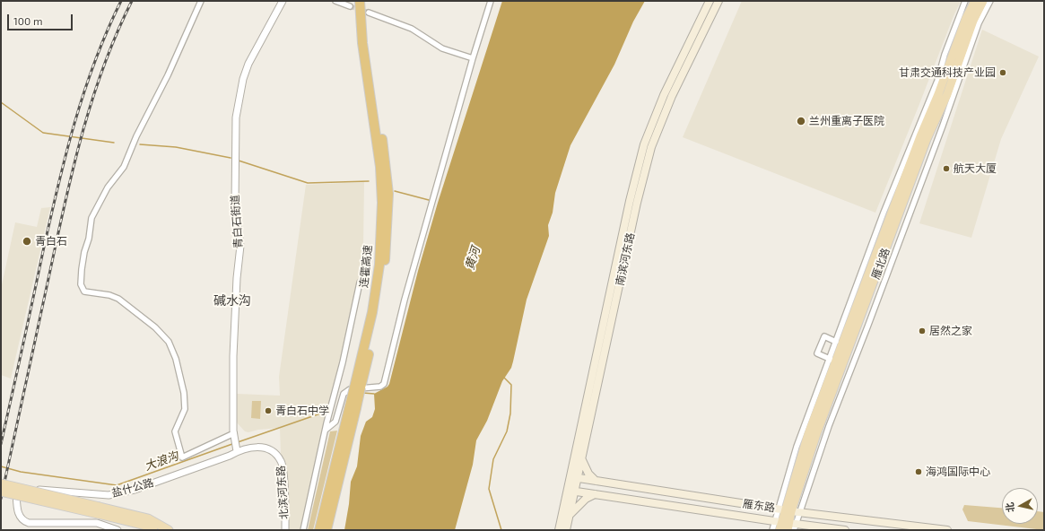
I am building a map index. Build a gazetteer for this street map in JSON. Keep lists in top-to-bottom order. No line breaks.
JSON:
{"streets":{"highway":["连霍高速"],"main road":["南滨河东路","雁北路","盐什公路","雁东路"],"street":["青白石街道","北滨河东路"]},"crossings":[["青白石街道","盐什公路"],["青白石街道","北滨河东路"],["南滨河东路","雁东路"],["雁北路","雁东路"],["盐什公路","北滨河东路"]],"districts":["碱水沟"],"water":["黄河","大浪沟"],"places":["甘肃交通科技产业园","兰州重离子医院","航天大厦","青白石","居然之家","青白石中学","海鸿国际中心"],"scale_bar":"100 m","north":"left"}
